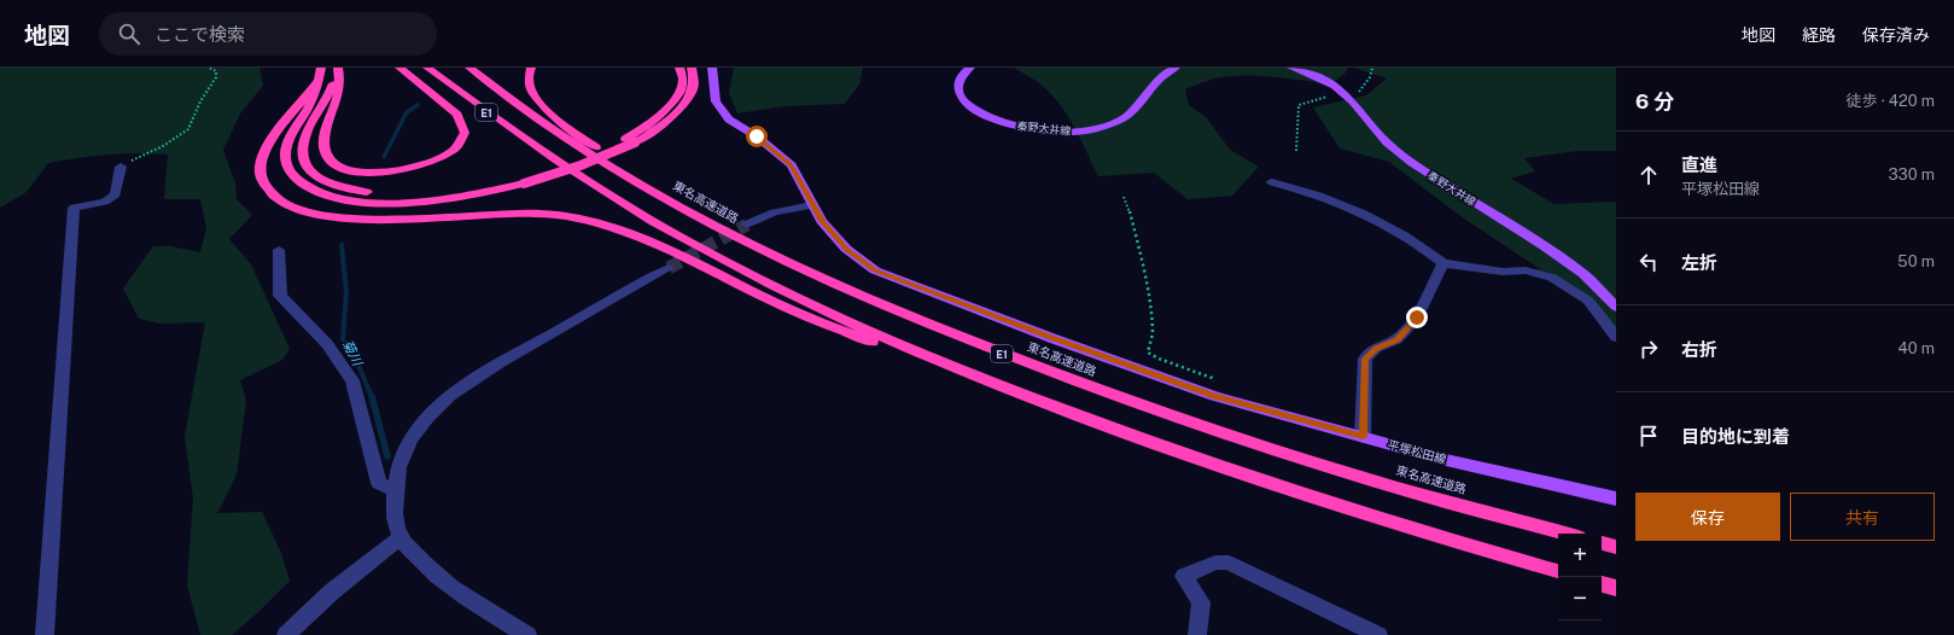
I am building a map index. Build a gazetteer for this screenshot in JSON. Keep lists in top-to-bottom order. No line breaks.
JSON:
{"streets":{"highway":["E1","東名高速道路"],"main road":["秦野大井線","平塚松田線"]},"water":["菊川"],"page":{"header":"地図","search":"ここで検索","nav":["地図","経路","保存済み"],"heading":["6 分","徒歩 · 420 m"],"list":[["直進","平塚松田線","330 m"],["左折","50 m"],["右折","40 m"],"目的地に到着"],"buttons":["保存","共有"],"map_buttons":["+","−"]}}
